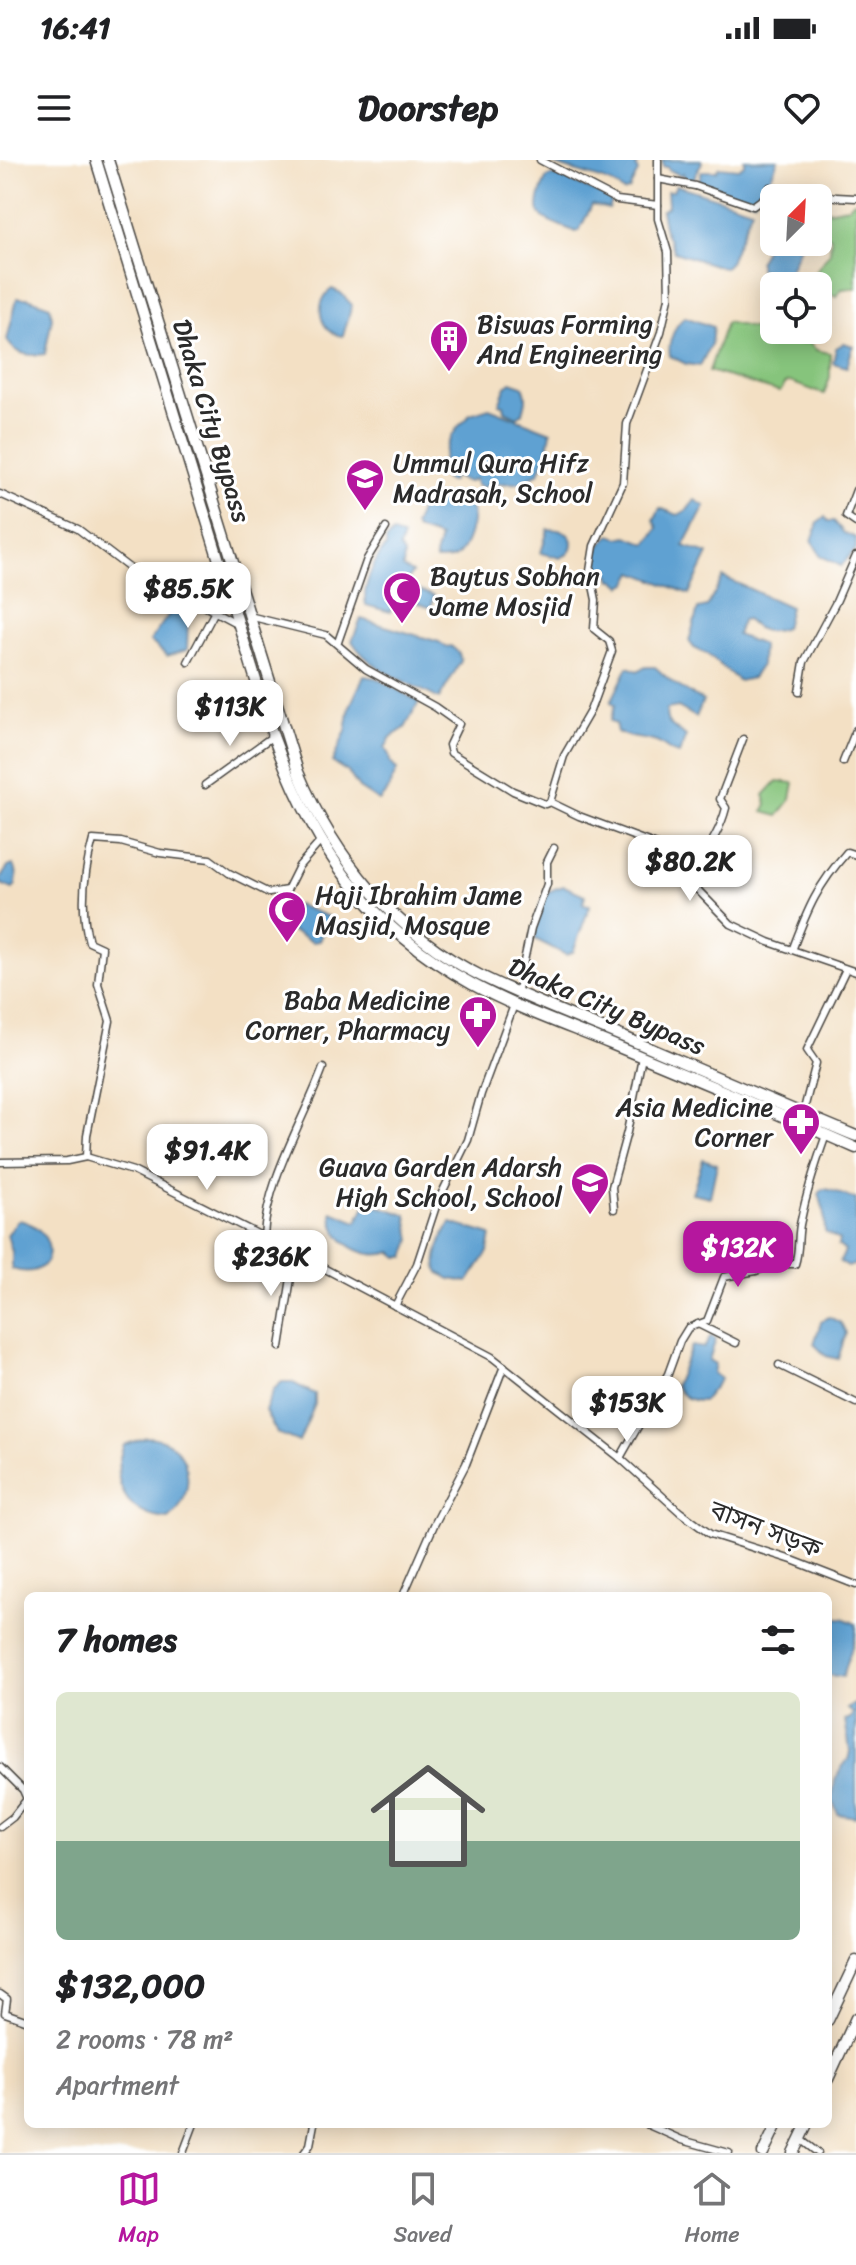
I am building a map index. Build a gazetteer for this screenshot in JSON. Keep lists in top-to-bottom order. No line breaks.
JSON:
{"streets":{"highway":["Dhaka City Bypass"],"street":["বাসন সড়ক"]},"places":{"building":["Biswas Forming And Engineering"],"school or university":["Ummul Qura Hifz Madrasah, School","Guava Garden Adarsh High School, School"],"mosque":["Baytus Sobhan Jame Mosjid","Haji Ibrahim Jame Masjid, Mosque"],"pharmacy":["Baba Medicine Corner, Pharmacy","Asia Medicine Corner"]},"north":"top right","page":{"status":"16:41","header":"Doorstep","price":["$85.5K","$113K","$80.2K","$91.4K","$132K","$236K","$153K"],"heading":"7 homes","list":[{"name":"$132,000","note":"2 rooms · 78 m² · Apartment"}],"tabs":["Map","Saved","Home"]}}
